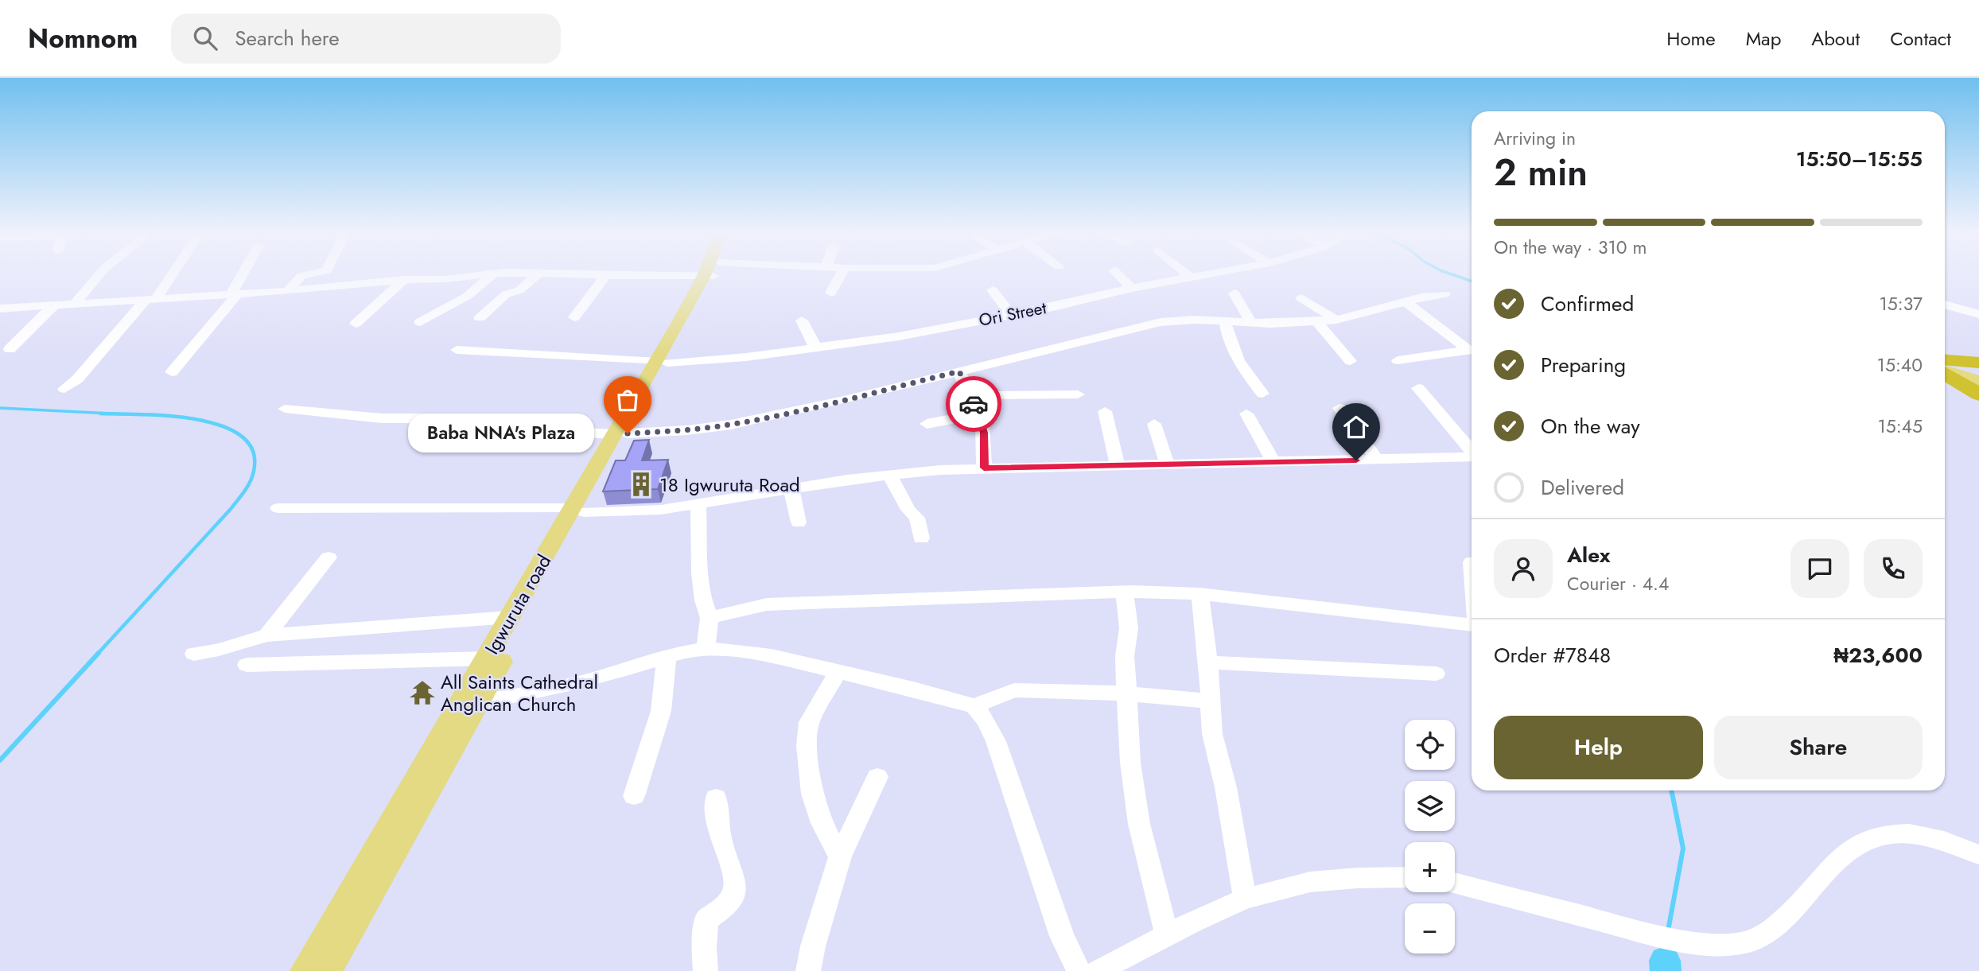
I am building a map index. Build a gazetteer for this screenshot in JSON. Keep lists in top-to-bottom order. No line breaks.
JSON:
{"streets":{"main road":["Igwuruta road"],"street":["Ori Street"]},"crossings":[["Ori Street","Igwuruta road"]],"places":{"other":["Baba NNA's Plaza"],"building":["18 Igwuruta Road"],"temple":["All Saints Cathedral Anglican Church"]},"page":{"header":"Nomnom","search":"Search here","nav":["Home","Map","About","Contact"],"heading":["2 min","Arriving in","15:50–15:55"],"panel":["Alex","Courier · 4.4","Order #7848","₦23,600"],"bar":"On the way · 310 m","list":[["Confirmed","15:37"],["Preparing","15:40"],["On the way","15:45"],"Delivered"],"bubble":"Baba NNA's Plaza","buttons":["Help","Share"],"map_buttons":["+","−"]}}
